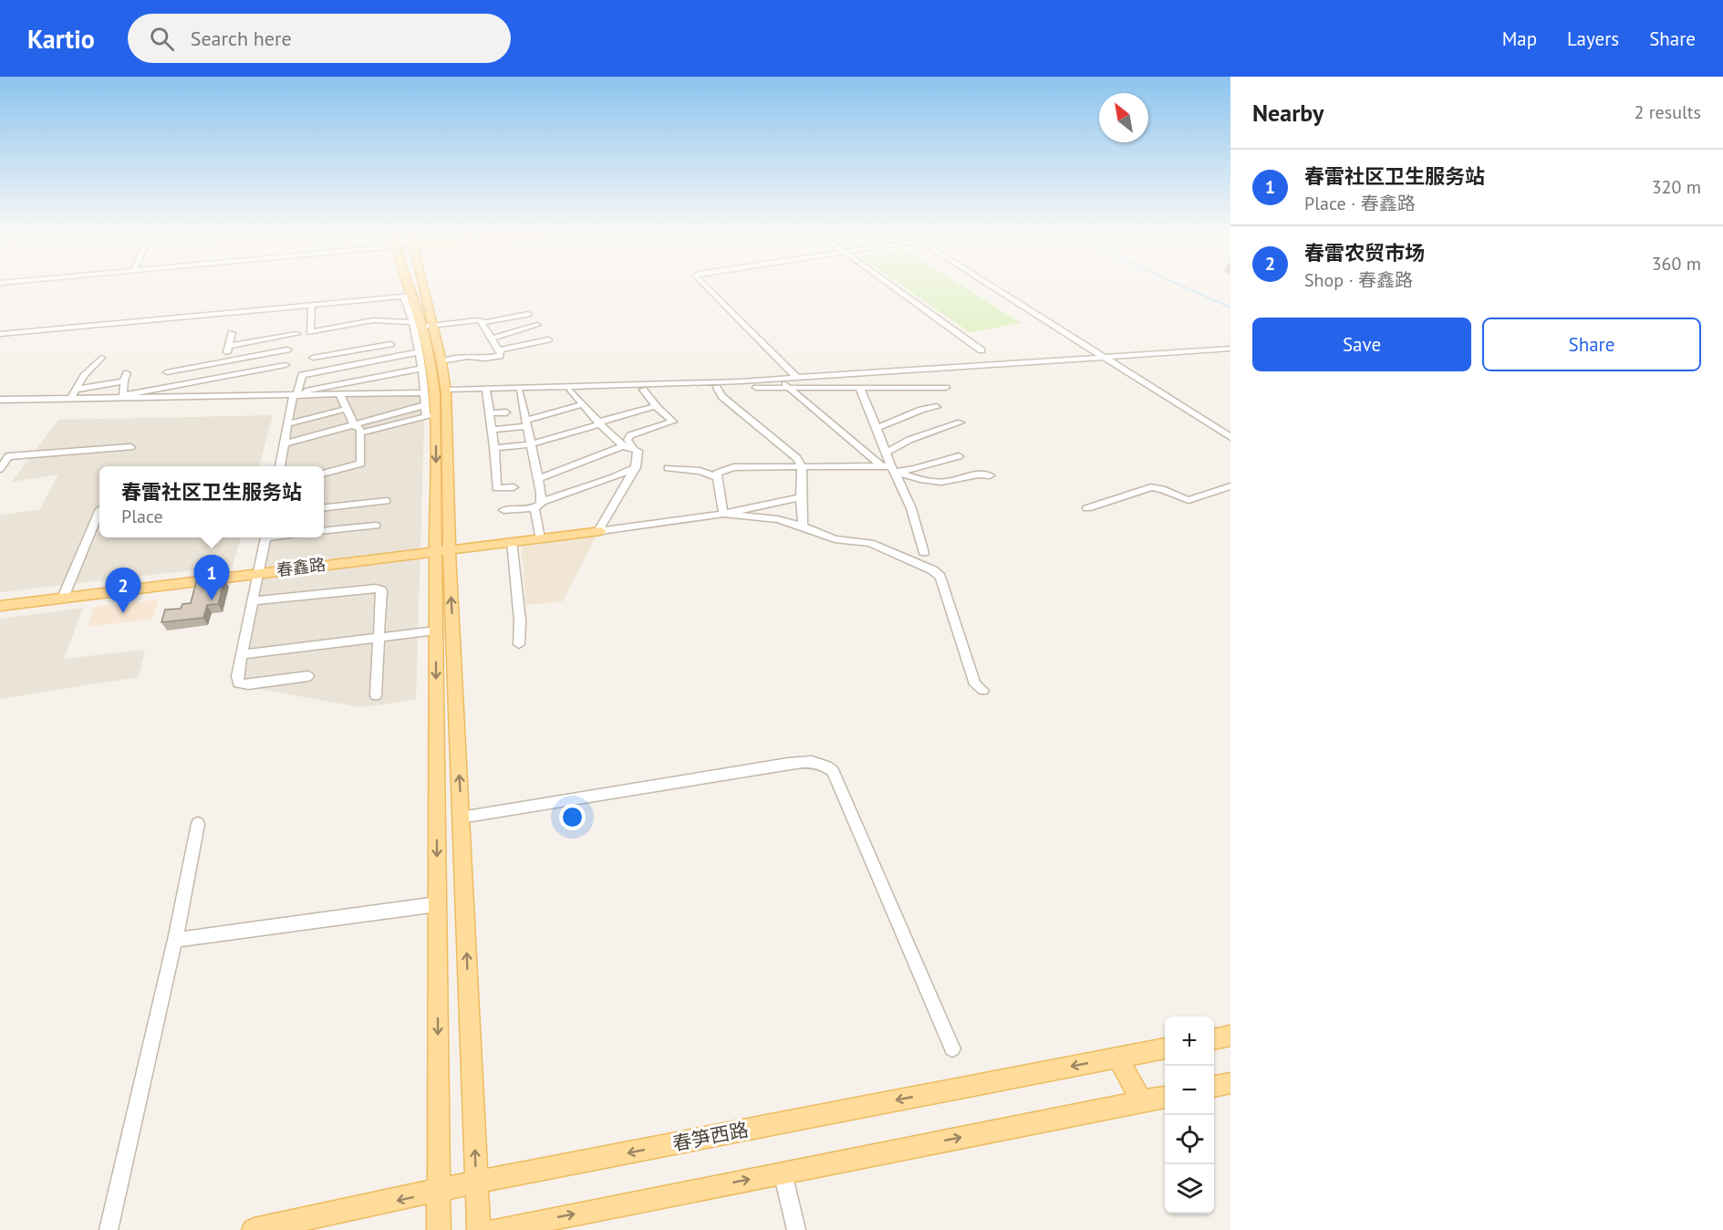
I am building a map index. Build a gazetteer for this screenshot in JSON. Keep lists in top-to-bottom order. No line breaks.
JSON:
{"streets":{"main road":["春鑫路","春笋西路"]},"north":"top left","page":{"header":"Kartio","search":"Search here","nav":["Map","Layers","Share"],"heading":["Nearby","2 results"],"list":[{"mark":"1","name":"春雷社区卫生服务站","note":"Place · 春鑫路","value":"320 m"},{"mark":"2","name":"春雷农贸市场","note":"Shop · 春鑫路","value":"360 m"}],"buttons":["Save","Share"],"popup":["春雷社区卫生服务站","Place"],"pins":["1","2"],"map_buttons":["+","−"]}}
